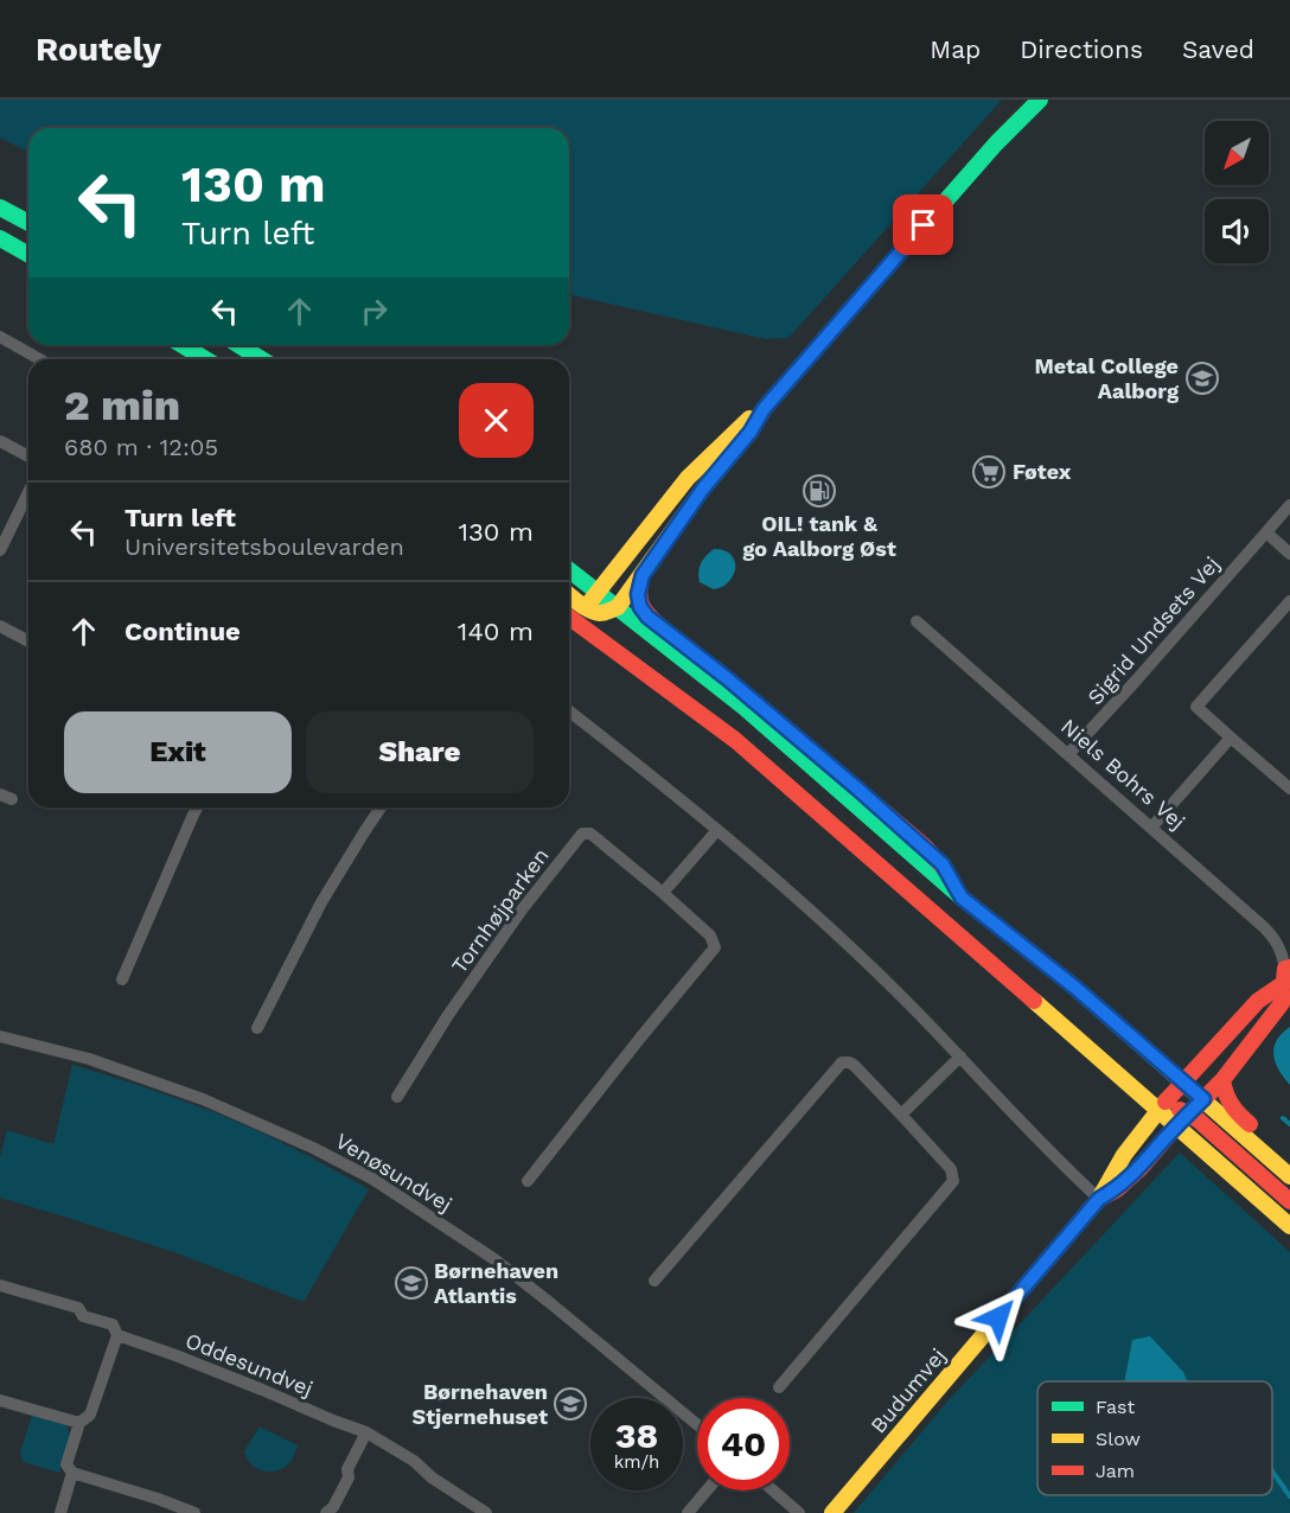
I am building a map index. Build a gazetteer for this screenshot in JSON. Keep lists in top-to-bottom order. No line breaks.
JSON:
{"streets":{"main road":["Budumvej"],"street":["Sigrid Undsets Vej","Niels Bohrs Vej","Tornhøjparken","Venøsundvej","Oddesundvej"]},"crossings":[["Sigrid Undsets Vej","Niels Bohrs Vej"]],"places":{"school or university":["Metal College Aalborg","Børnehaven Atlantis","Børnehaven Stjernehuset"],"supermarket":["Føtex"],"fuel station":["OIL! tank & go Aalborg Øst"]},"legend":["Fast","Slow","Jam"],"north":"bottom left","page":{"header":"Routely","nav":["Map","Directions","Saved"],"turn":["130 m","Turn left"],"heading":["2 min","680 m · 12:05"],"list":[{"name":"Turn left","note":"Universitetsboulevarden","value":"130 m"},{"name":"Continue","value":"140 m"}],"buttons":["Exit","Share"],"speed":"38 km/h","limit":"40"}}
